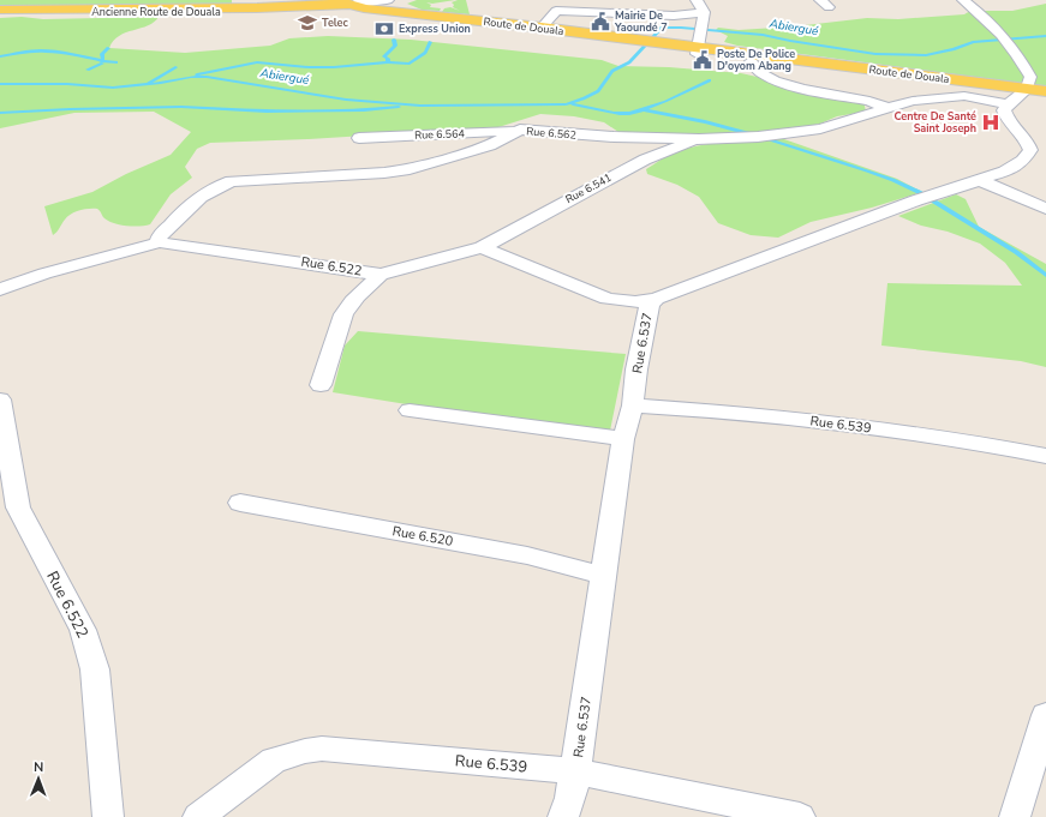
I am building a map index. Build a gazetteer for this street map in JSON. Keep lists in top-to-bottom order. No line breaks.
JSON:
{"streets":{"main road":["Ancienne Route de Douala","Route de Douala"],"street":["Rue 6.562","Rue 6.564","Rue 6.541","Rue 6.522","Rue 6.537","Rue 6.539","Rue 6.520"]},"crossings":[["Rue 6.562","Rue 6.564"],["Rue 6.562","Rue 6.541"],["Rue 6.562","Rue 6.522"],["Rue 6.541","Rue 6.522"],["Rue 6.537","Rue 6.539"],["Rue 6.537","Rue 6.520"]],"water":["Abiergué"],"places":{"public building":["Mairie De Yaoundé 7","Poste De Police D'oyom Abang"],"school or university":["Telec"],"bank":["Express Union"],"hospital":["Centre De Santé Saint Joseph"]},"north":"top"}
